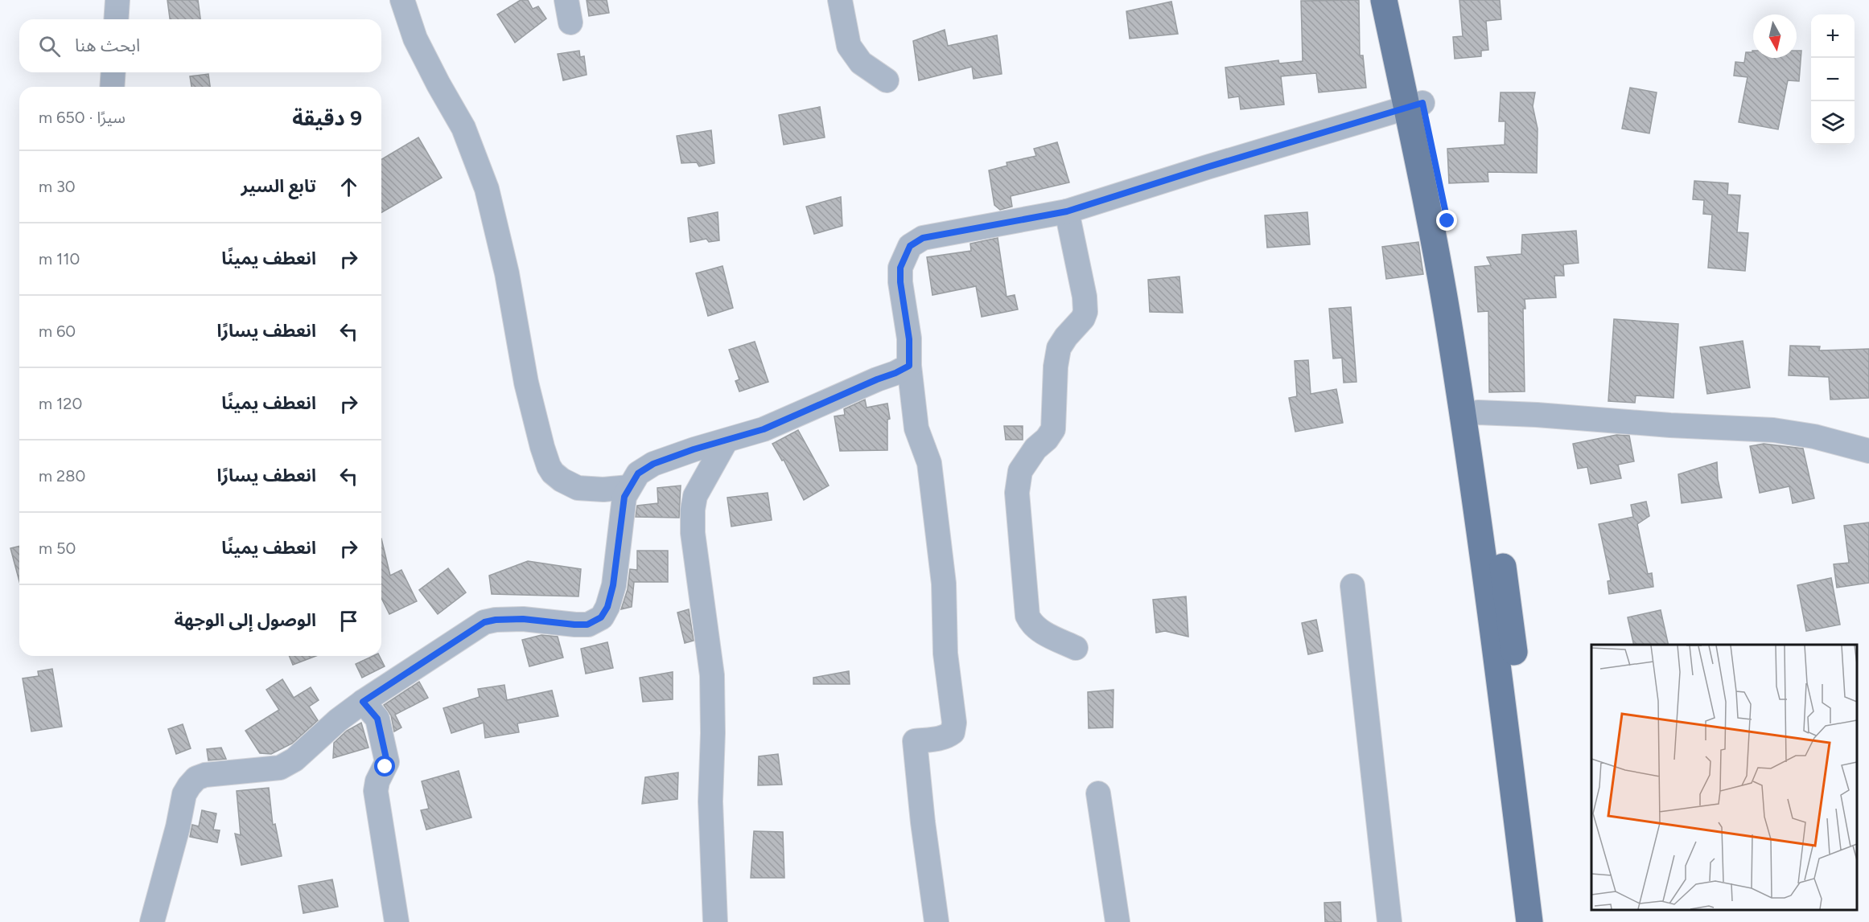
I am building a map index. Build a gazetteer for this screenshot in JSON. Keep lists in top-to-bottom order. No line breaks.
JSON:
{"north":"bottom","page":{"map_buttons":["+","−"],"search":"ابحث هنا","heading":["9 دقيقة","سيرًا · 650 m"],"list":[["تابع السير","30 m"],["انعطف يمينًا","110 m"],["انعطف يسارًا","60 m"],["انعطف يمينًا","120 m"],["انعطف يسارًا","280 m"],["انعطف يمينًا","50 m"],"الوصول إلى الوجهة"]}}
